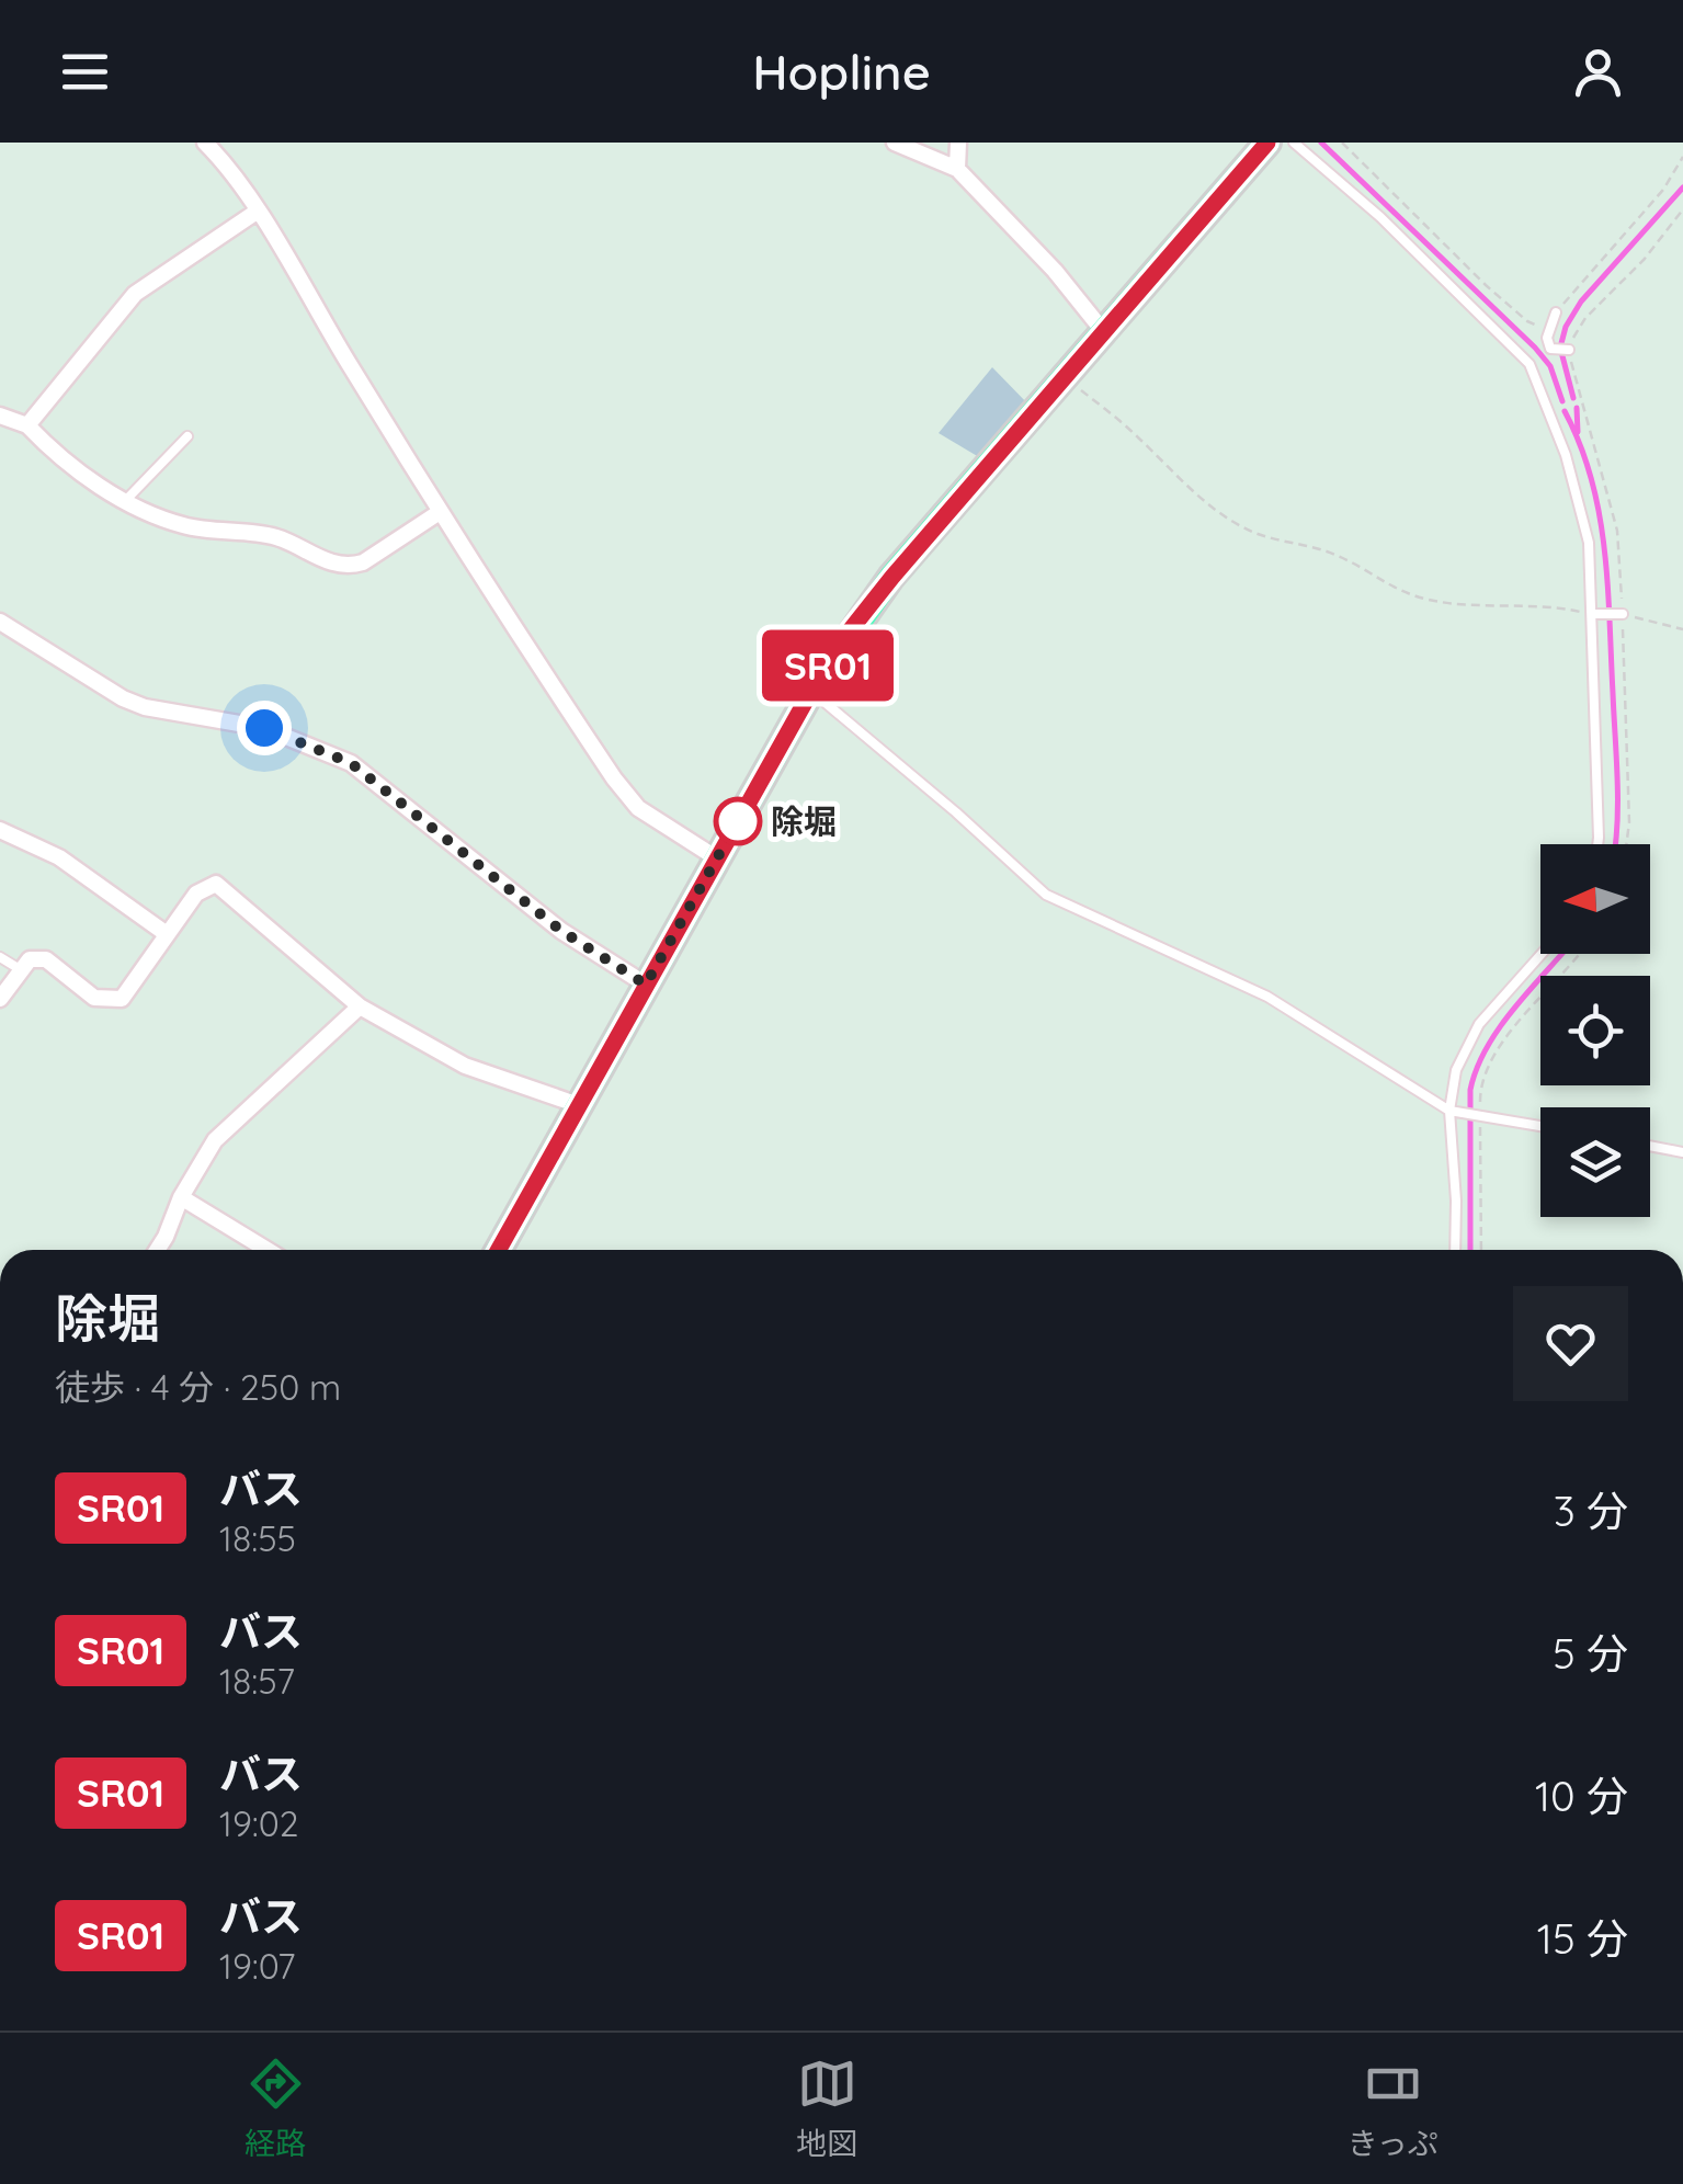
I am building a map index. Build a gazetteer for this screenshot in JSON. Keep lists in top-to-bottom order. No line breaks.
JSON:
{"places":["除堀"],"lines":["bus line SR01"],"north":"left","page":{"header":"Hopline","on_map":"SR01","heading":["除堀","徒歩 · 4 分 · 250 m"],"list":[{"mark":"SR01","name":"バス","note":"18:55","value":"3 分"},{"mark":"SR01","name":"バス","note":"18:57","value":"5 分"},{"mark":"SR01","name":"バス","note":"19:02","value":"10 分"},{"mark":"SR01","name":"バス","note":"19:07","value":"15 分"}],"tabs":["経路","地図","きっぷ"]}}
